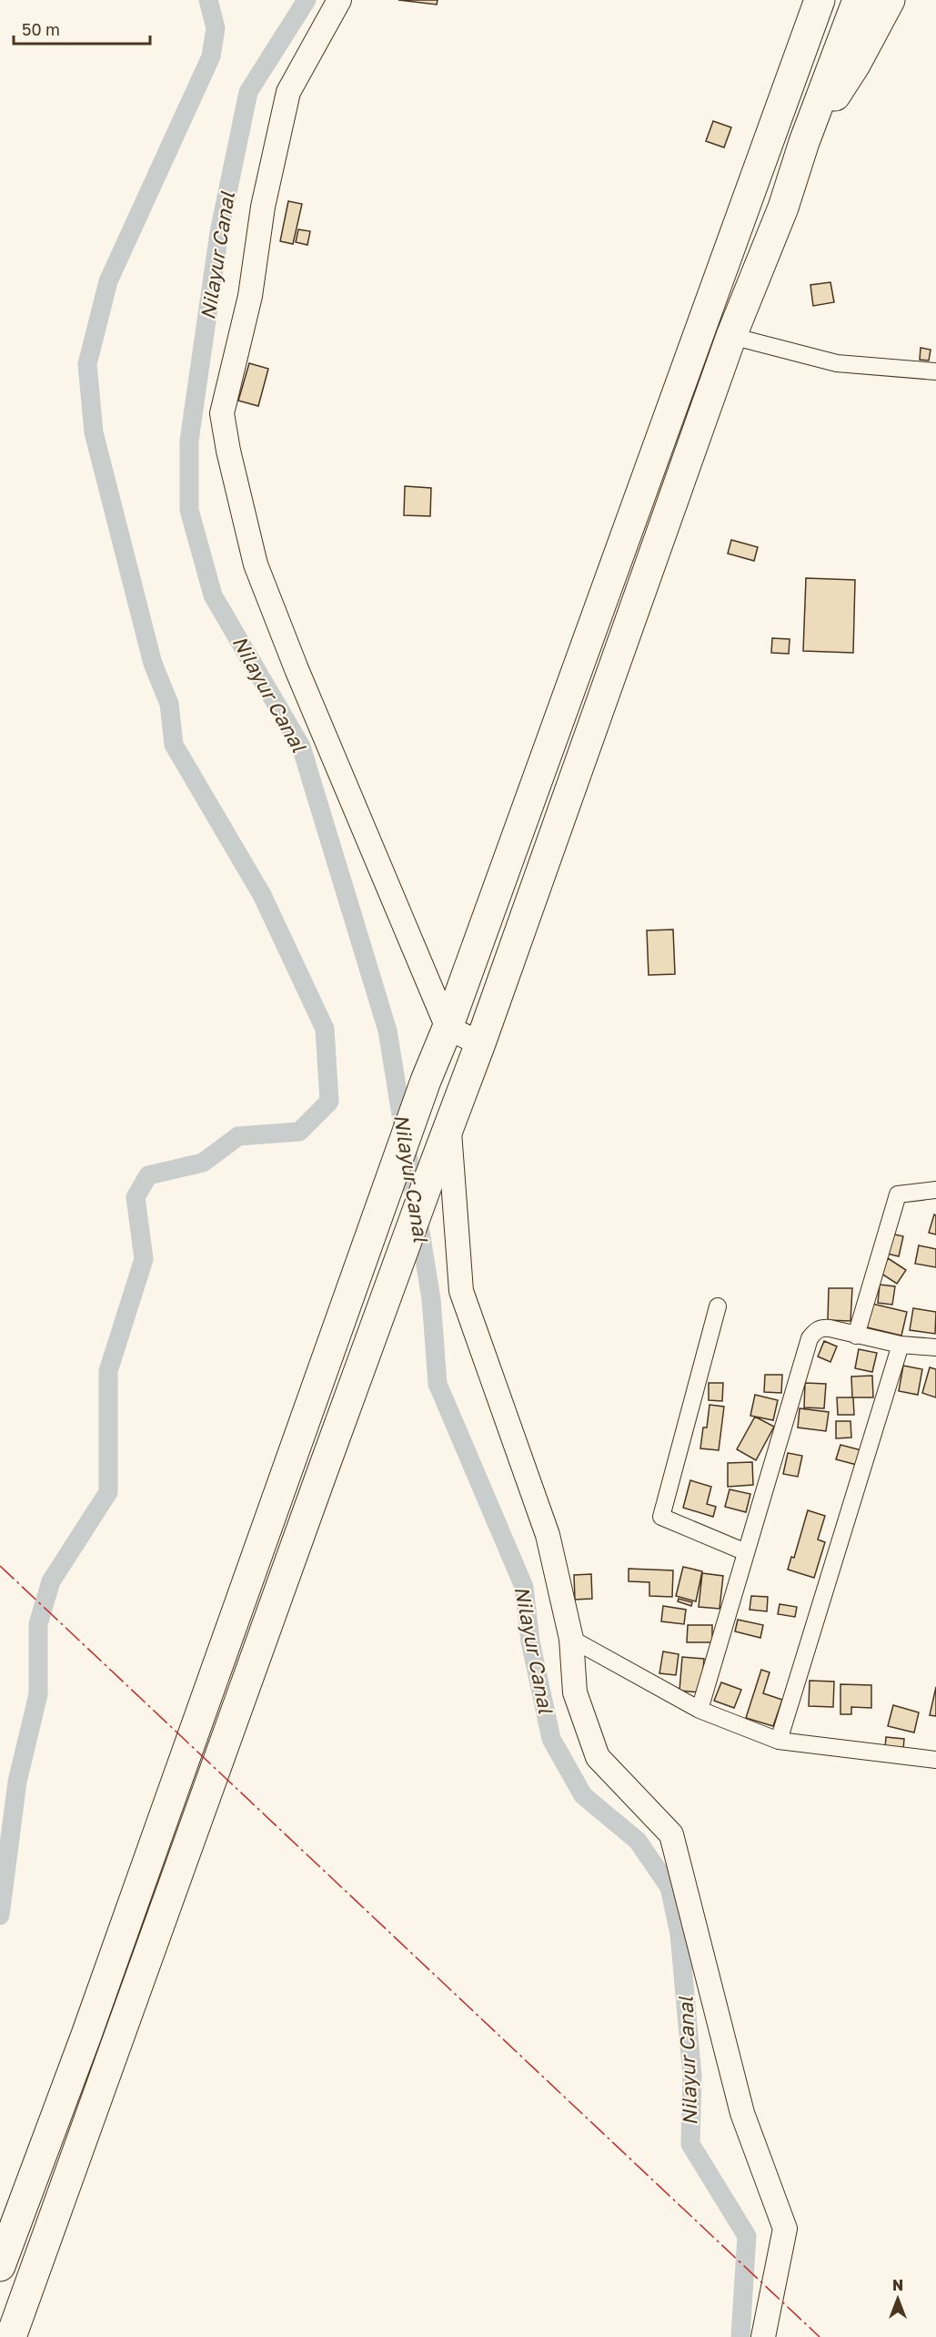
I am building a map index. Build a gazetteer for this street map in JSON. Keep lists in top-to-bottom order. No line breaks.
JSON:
{"water":["Nilayur Canal"],"scale_bar":"50 m","north":"top"}
